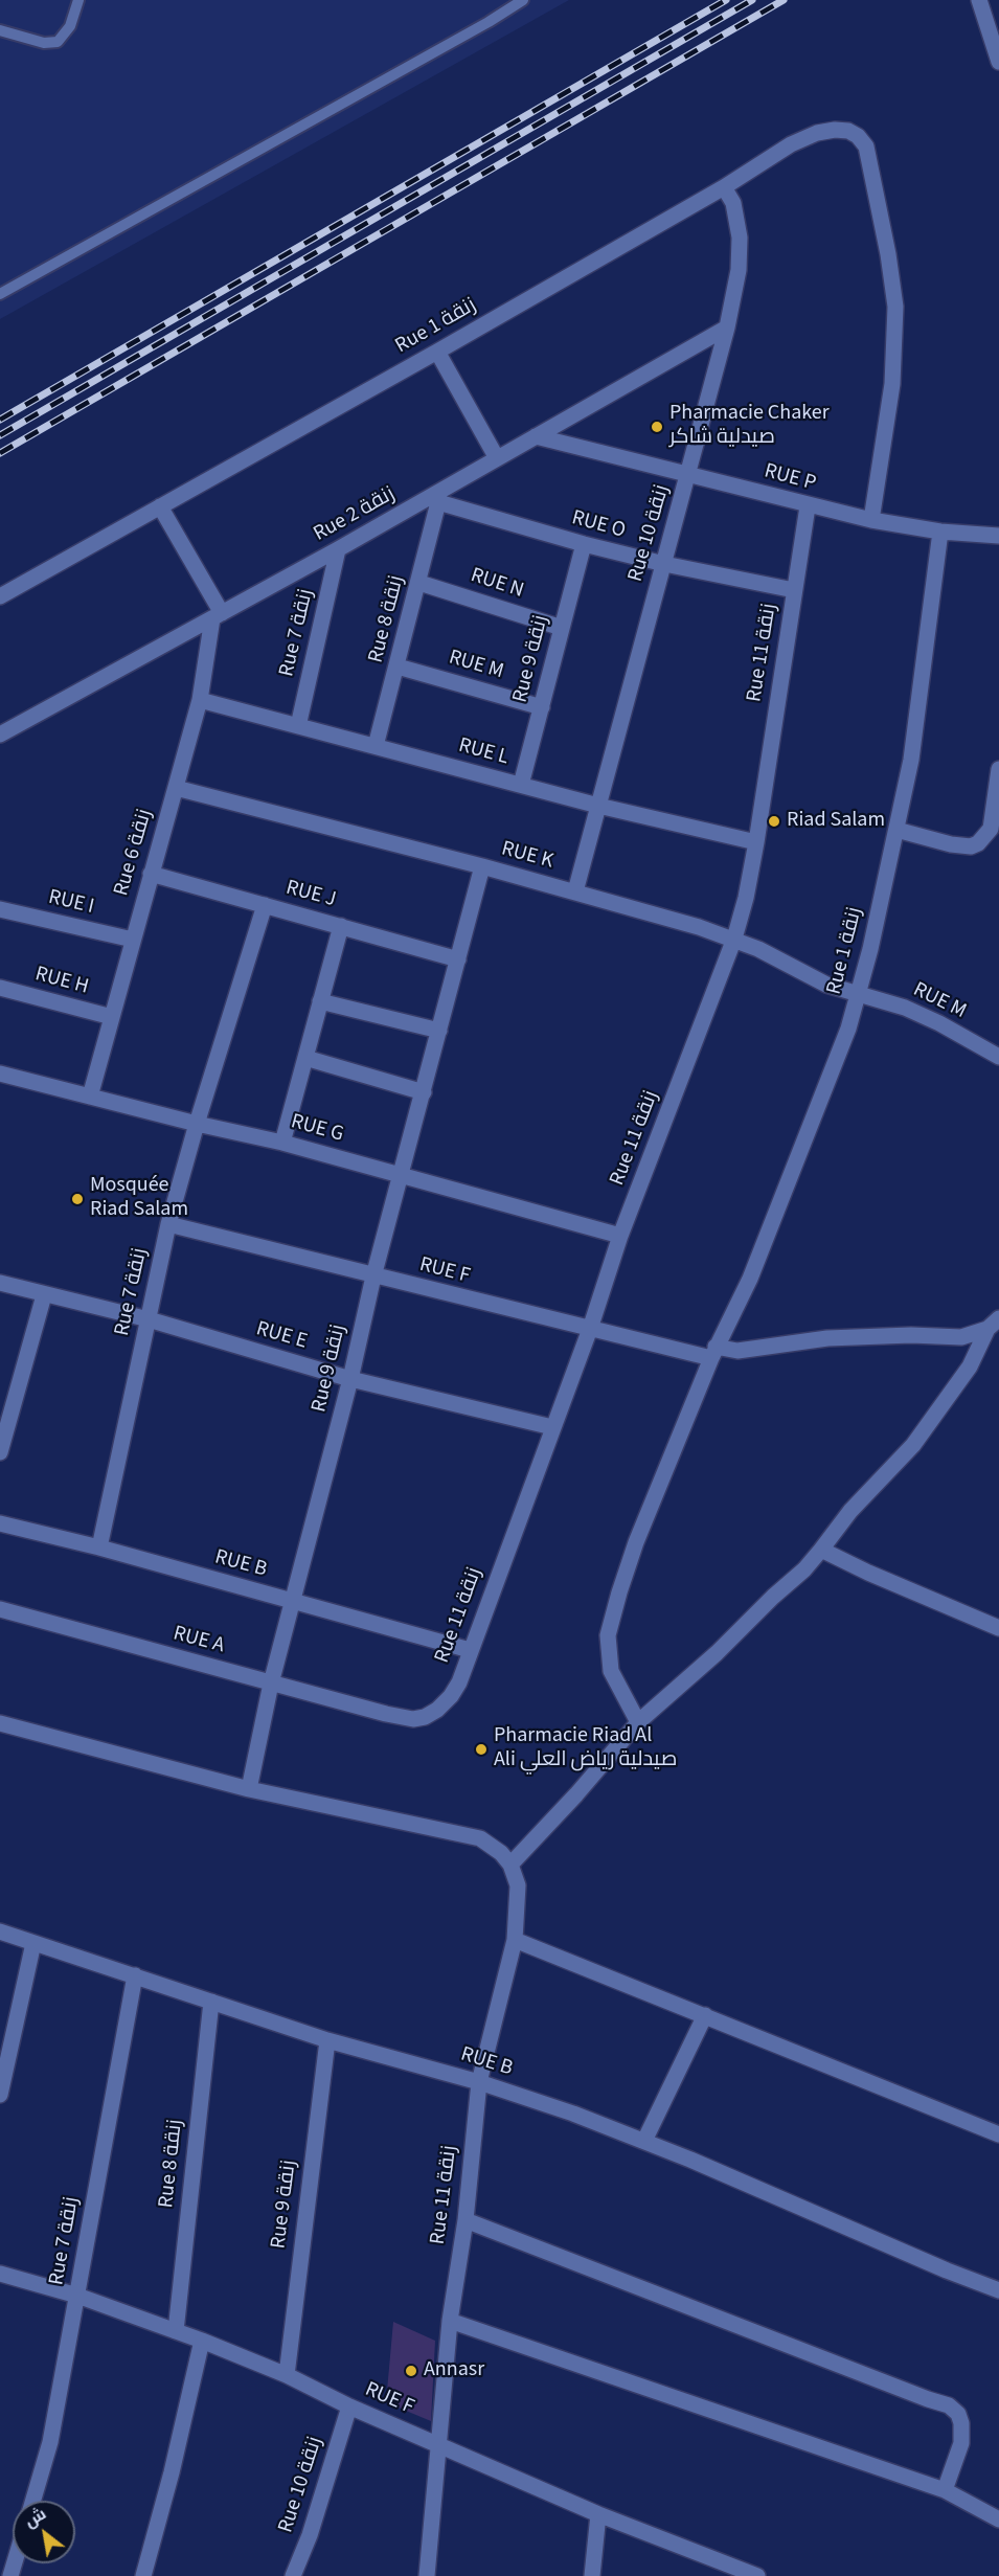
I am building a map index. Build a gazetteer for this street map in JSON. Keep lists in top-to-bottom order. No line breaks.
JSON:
{"streets":{"street":["Rue 1 زنقة","RUE P","Rue 2 زنقة","RUE O","Rue 10 زنقة","RUE N","Rue 8 زنقة","Rue 7 زنقة","Rue 11 زنقة","Rue 9 زنقة","RUE M","RUE L","Rue 6 زنقة","RUE K","RUE J","RUE I","RUE H","RUE G","RUE F","RUE E","RUE B","RUE A"]},"crossings":[["Rue 1 زنقة","RUE P"],["Rue 1 زنقة","Rue 10 زنقة"],["Rue 1 زنقة","RUE M"],["Rue 1 زنقة","RUE K"],["Rue 1 زنقة","RUE F"],["RUE P","Rue 2 زنقة"],["RUE P","Rue 10 زنقة"],["RUE P","Rue 11 زنقة"],["Rue 2 زنقة","RUE O"],["Rue 2 زنقة","Rue 10 زنقة"],["Rue 2 زنقة","Rue 8 زنقة"],["Rue 2 زنقة","Rue 7 زنقة"],["Rue 2 زنقة","Rue 6 زنقة"],["RUE O","Rue 10 زنقة"],["RUE O","Rue 8 زنقة"],["RUE O","Rue 11 زنقة"],["RUE O","Rue 9 زنقة"],["Rue 10 زنقة","RUE L"],["Rue 10 زنقة","RUE K"],["Rue 10 زنقة","RUE F"],["RUE N","Rue 8 زنقة"],["RUE N","Rue 9 زنقة"],["Rue 8 زنقة","RUE M"],["Rue 8 زنقة","RUE L"],["Rue 8 زنقة","RUE F"],["Rue 8 زنقة","RUE B"],["Rue 7 زنقة","RUE L"],["Rue 7 زنقة","RUE J"],["Rue 7 زنقة","RUE G"],["Rue 7 زنقة","RUE F"],["Rue 7 زنقة","RUE E"],["Rue 7 زنقة","RUE B"],["Rue 11 زنقة","RUE L"],["Rue 11 زنقة","RUE K"],["Rue 11 زنقة","RUE G"],["Rue 11 زنقة","RUE F"],["Rue 11 زنقة","RUE E"],["Rue 11 زنقة","RUE B"],["Rue 11 زنقة","RUE A"],["Rue 9 زنقة","RUE M"],["Rue 9 زنقة","RUE L"],["Rue 9 زنقة","RUE K"],["Rue 9 زنقة","RUE J"],["Rue 9 زنقة","RUE G"],["Rue 9 زنقة","RUE F"],["Rue 9 زنقة","RUE E"],["Rue 9 زنقة","RUE B"],["Rue 9 زنقة","RUE A"],["RUE M","RUE K"],["RUE L","Rue 6 زنقة"],["Rue 6 زنقة","RUE K"],["Rue 6 زنقة","RUE J"],["Rue 6 زنقة","RUE I"],["Rue 6 زنقة","RUE H"],["Rue 6 زنقة","RUE G"]],"places":["Pharmacie Chaker صيدلية شاكر","Riad Salam","Mosquée Riad Salam","Pharmacie Riad Al Ali صيدلية رياض العلي","Annasr"],"north":"top left"}
